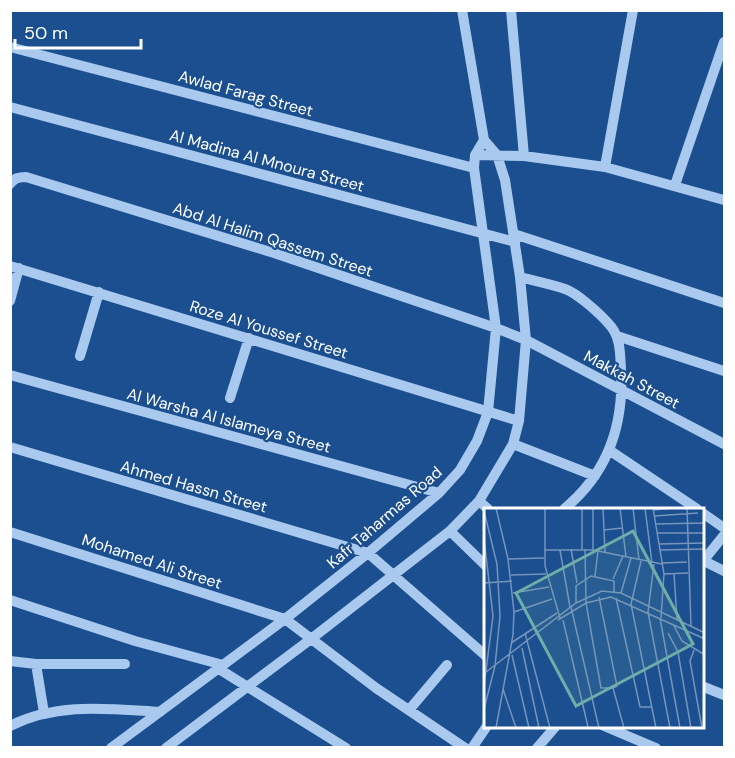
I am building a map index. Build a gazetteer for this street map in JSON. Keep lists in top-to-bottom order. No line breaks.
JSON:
{"streets":{"street":["Awlad Farag Street","Al Madina Al Mnoura Street","Abd Al Halim Qassem Street","Roze Al Youssef Street","Makkah Street","Al Warsha Al Islameya Street","Ahmed Hassn Street","Kafr Taharmas Road","Mohamed Ali Street"]},"crossings":[["Awlad Farag Street","Kafr Taharmas Road"],["Al Madina Al Mnoura Street","Kafr Taharmas Road"],["Abd Al Halim Qassem Street","Makkah Street"],["Abd Al Halim Qassem Street","Kafr Taharmas Road"],["Roze Al Youssef Street","Kafr Taharmas Road"],["Al Warsha Al Islameya Street","Kafr Taharmas Road"],["Ahmed Hassn Street","Kafr Taharmas Road"],["Kafr Taharmas Road","Mohamed Ali Street"]],"scale_bar":"50 m"}
